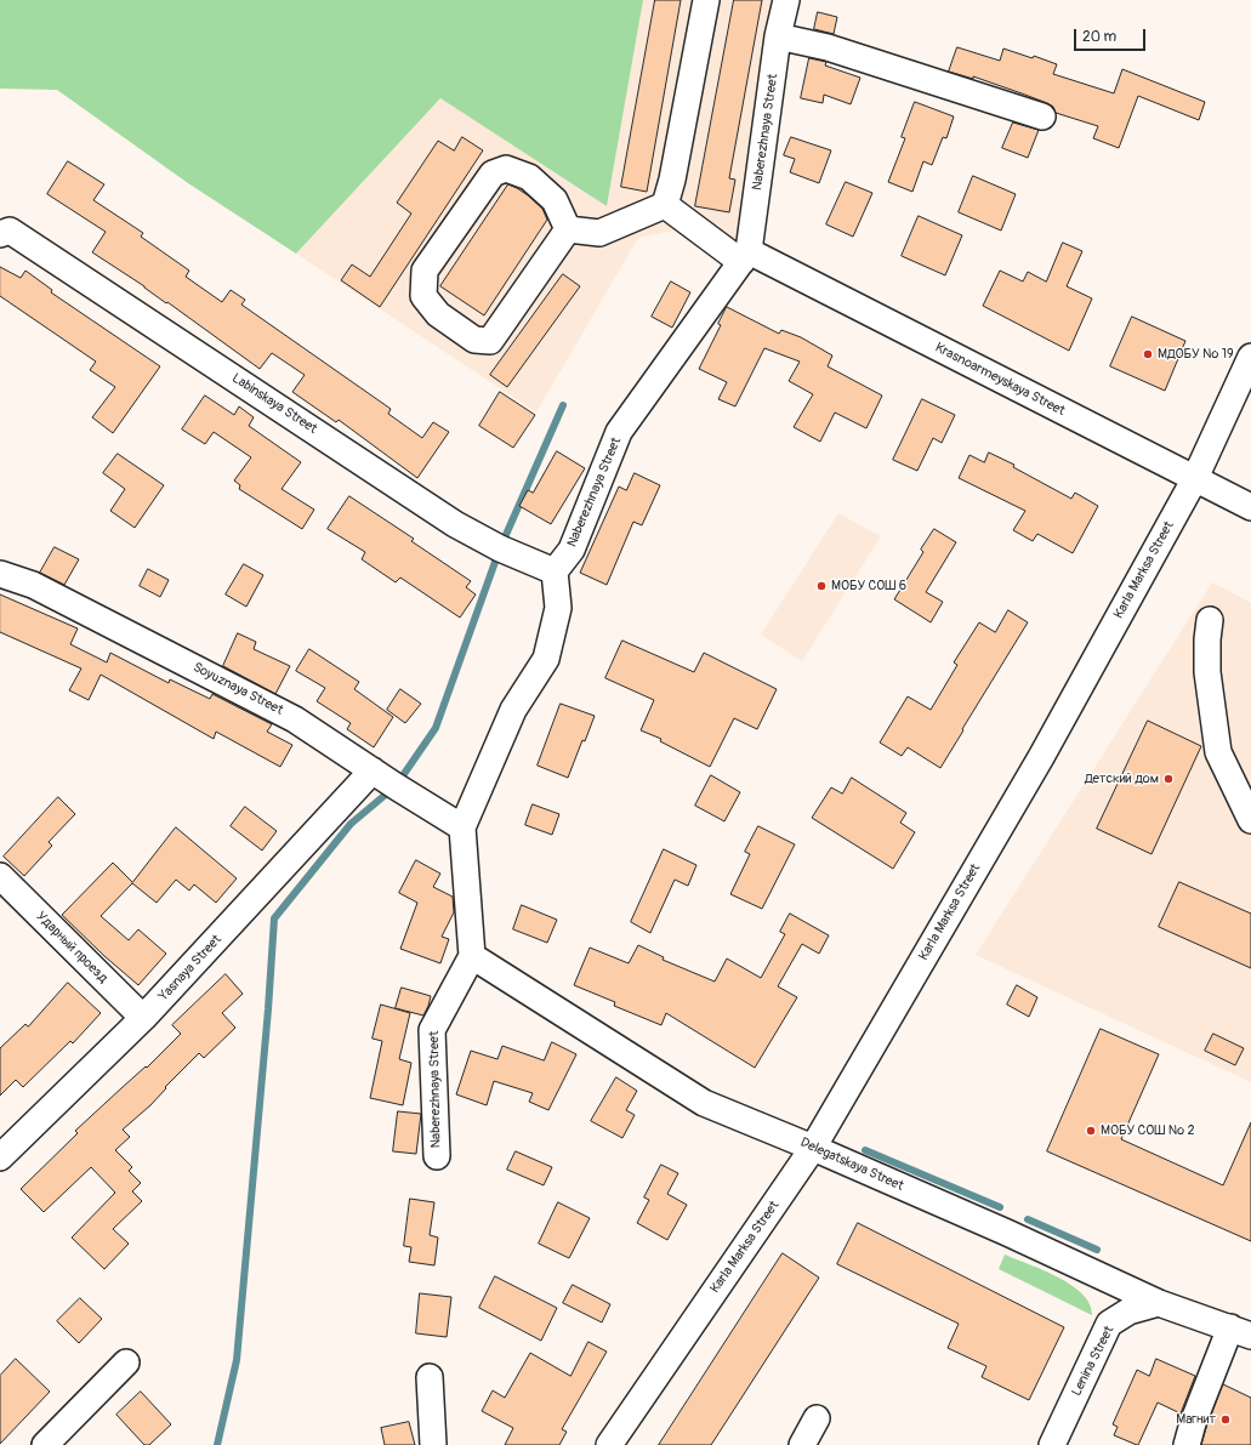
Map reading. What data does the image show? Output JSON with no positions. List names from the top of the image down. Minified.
{"streets":{"street":["Naberezhnaya Street","Krasnoarmeyskaya Street","Labinskaya Street","Karla Marksa Street","Soyuznaya Street","Ударный проезд","Yasnaya Street","Delegatskaya Street","Lenina Street"]},"crossings":[["Naberezhnaya Street","Krasnoarmeyskaya Street"],["Naberezhnaya Street","Labinskaya Street"],["Naberezhnaya Street","Delegatskaya Street"],["Krasnoarmeyskaya Street","Karla Marksa Street"],["Karla Marksa Street","Delegatskaya Street"],["Soyuznaya Street","Yasnaya Street"],["Ударный проезд","Yasnaya Street"],["Delegatskaya Street","Lenina Street"]],"places":["МДОБУ № 19","МОБУ СОШ 6","Детский дом","МОБУ СОШ № 2","Магнит"],"scale_bar":"20 m"}
